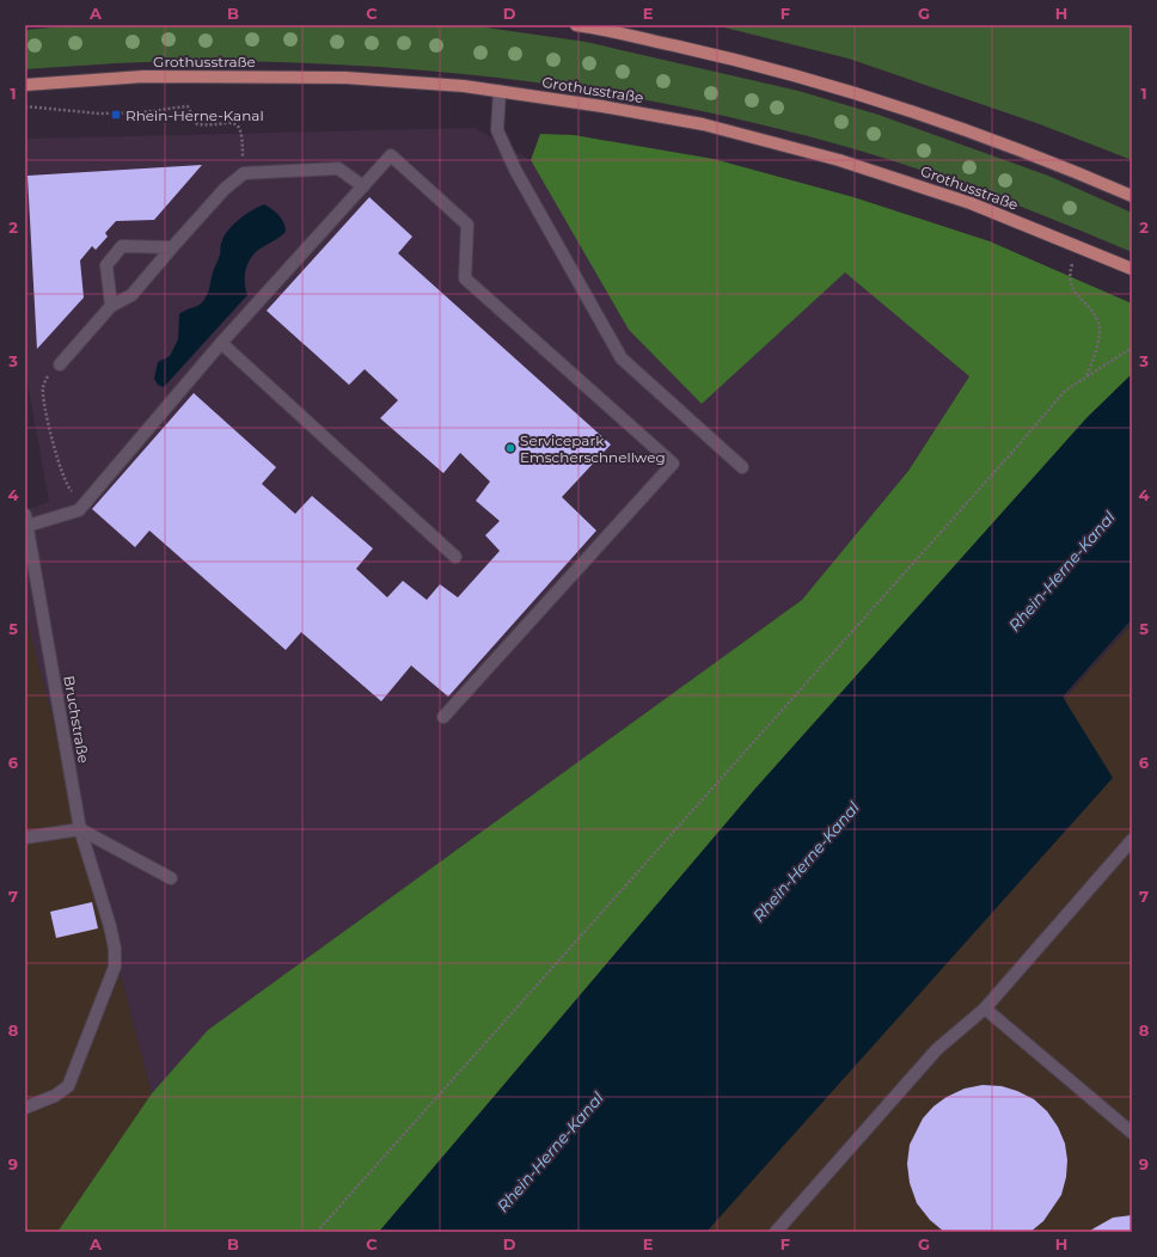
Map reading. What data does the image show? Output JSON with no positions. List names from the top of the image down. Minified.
{"streets":{"main road":["Grothusstraße"],"street":["Bruchstraße"]},"water":["Rhein-Herne-Kanal"],"places":{"transit":["Rhein-Herne-Kanal"],"other":["Servicepark Emscherschnellweg"]},"grid":{"columns":["A","B","C","D","E","F","G","H"],"rows":["1","2","3","4","5","6","7","8","9"]}}
